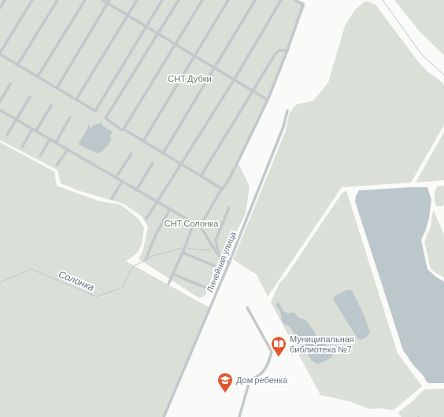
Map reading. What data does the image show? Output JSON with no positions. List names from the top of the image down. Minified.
{"streets":{"street":["Линейная улица"]},"water":["Солонка"],"parks":["СНТ Дубки","СНТ Солонка"],"places":{"library":["Муниципальная библиотека №7"],"school or university":["Дом ребенка"]}}
